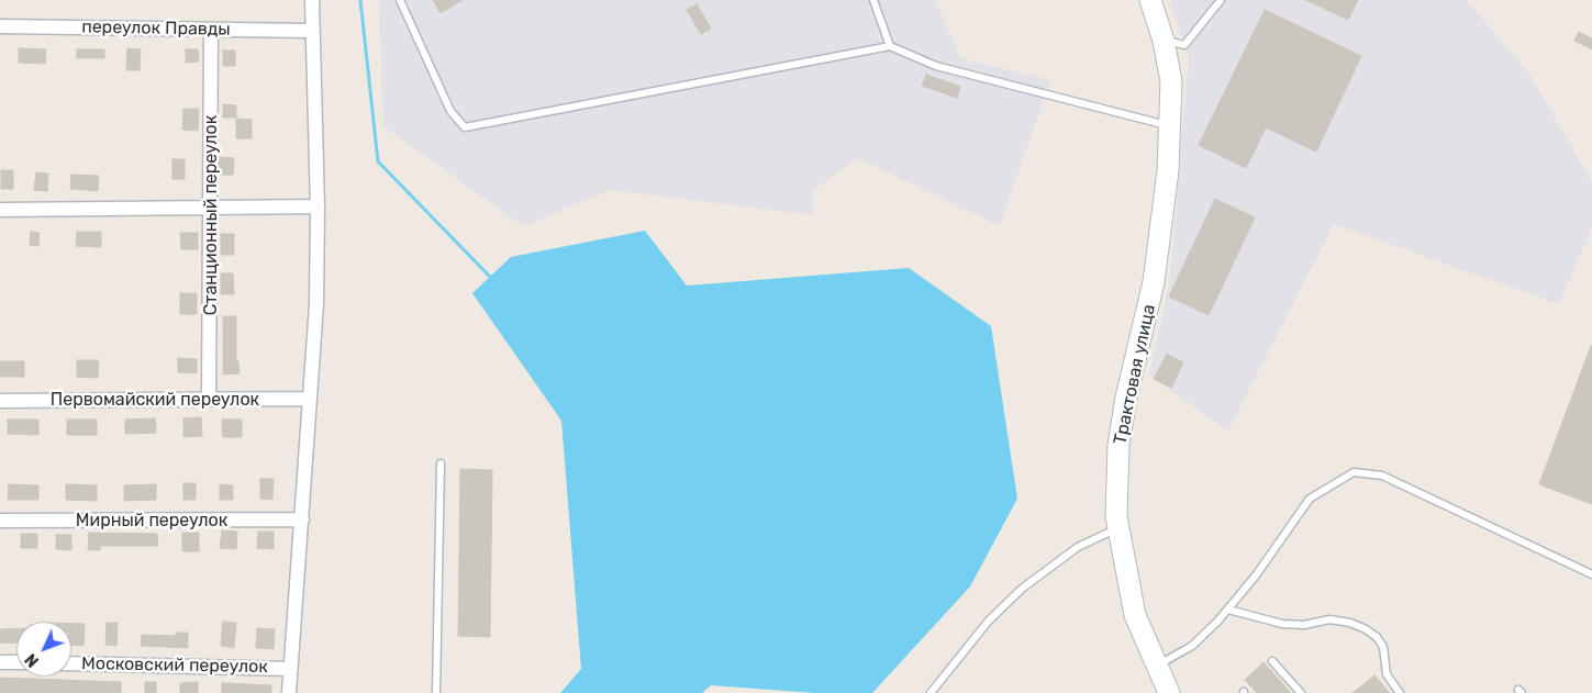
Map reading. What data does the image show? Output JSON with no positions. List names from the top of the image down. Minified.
{"streets":{"street":["переулок Правды","Станционный переулок","Трактовая улица","Первомайский переулок","Мирный переулок","Московский переулок"]},"crossings":[["переулок Правды","Станционный переулок"],["Станционный переулок","Первомайский переулок"]],"north":"bottom left"}
